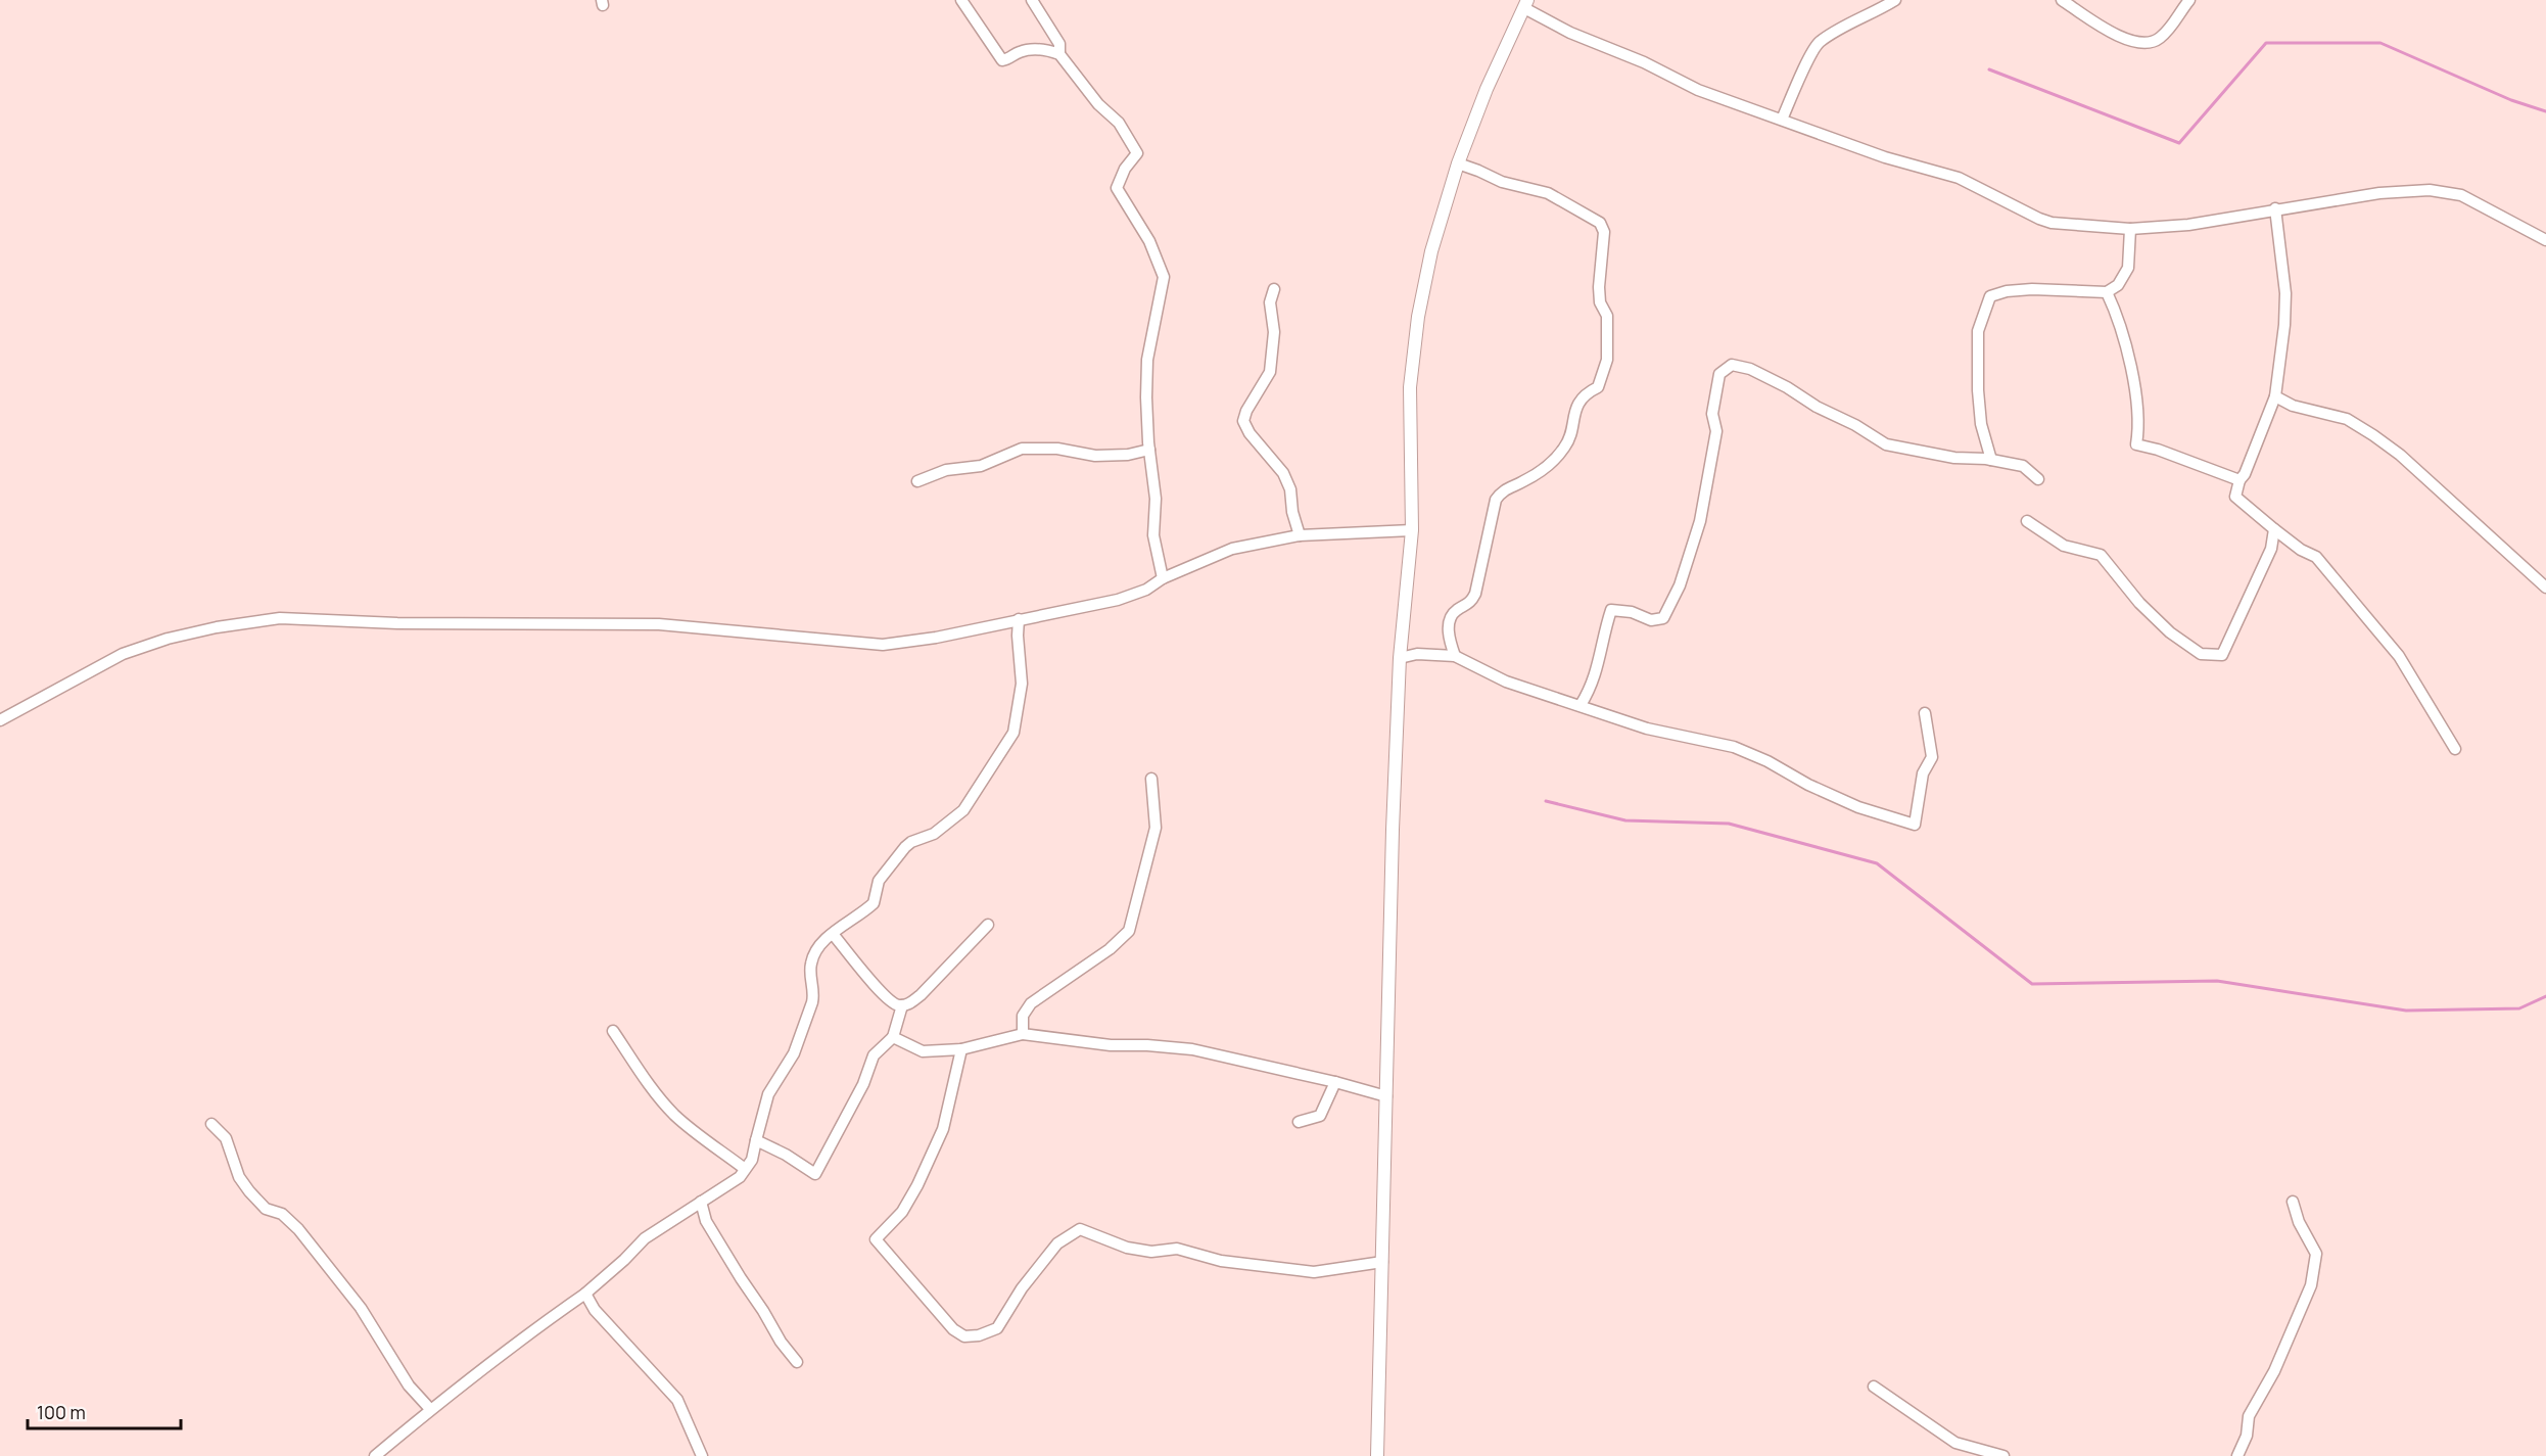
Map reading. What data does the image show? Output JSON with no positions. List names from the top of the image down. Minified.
{"scale_bar":"100 m"}
